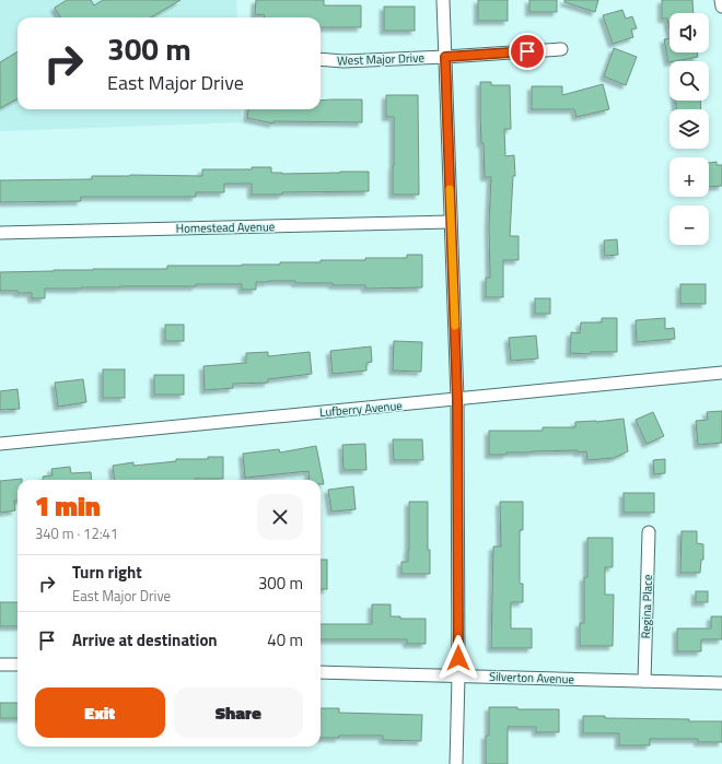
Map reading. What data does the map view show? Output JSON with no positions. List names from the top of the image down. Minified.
{"streets":{"street":["West Major Drive","Homestead Avenue","Lufberry Avenue","Regina Place","Silverton Avenue"]},"crossings":[["Regina Place","Silverton Avenue"]],"page":{"map_buttons":["+","−"],"turn":["300 m","East Major Drive"],"heading":["1 min","340 m · 12:41"],"list":[{"name":"Turn right","note":"East Major Drive","value":"300 m"},{"name":"Arrive at destination","value":"40 m"}],"buttons":["Exit","Share"]}}
